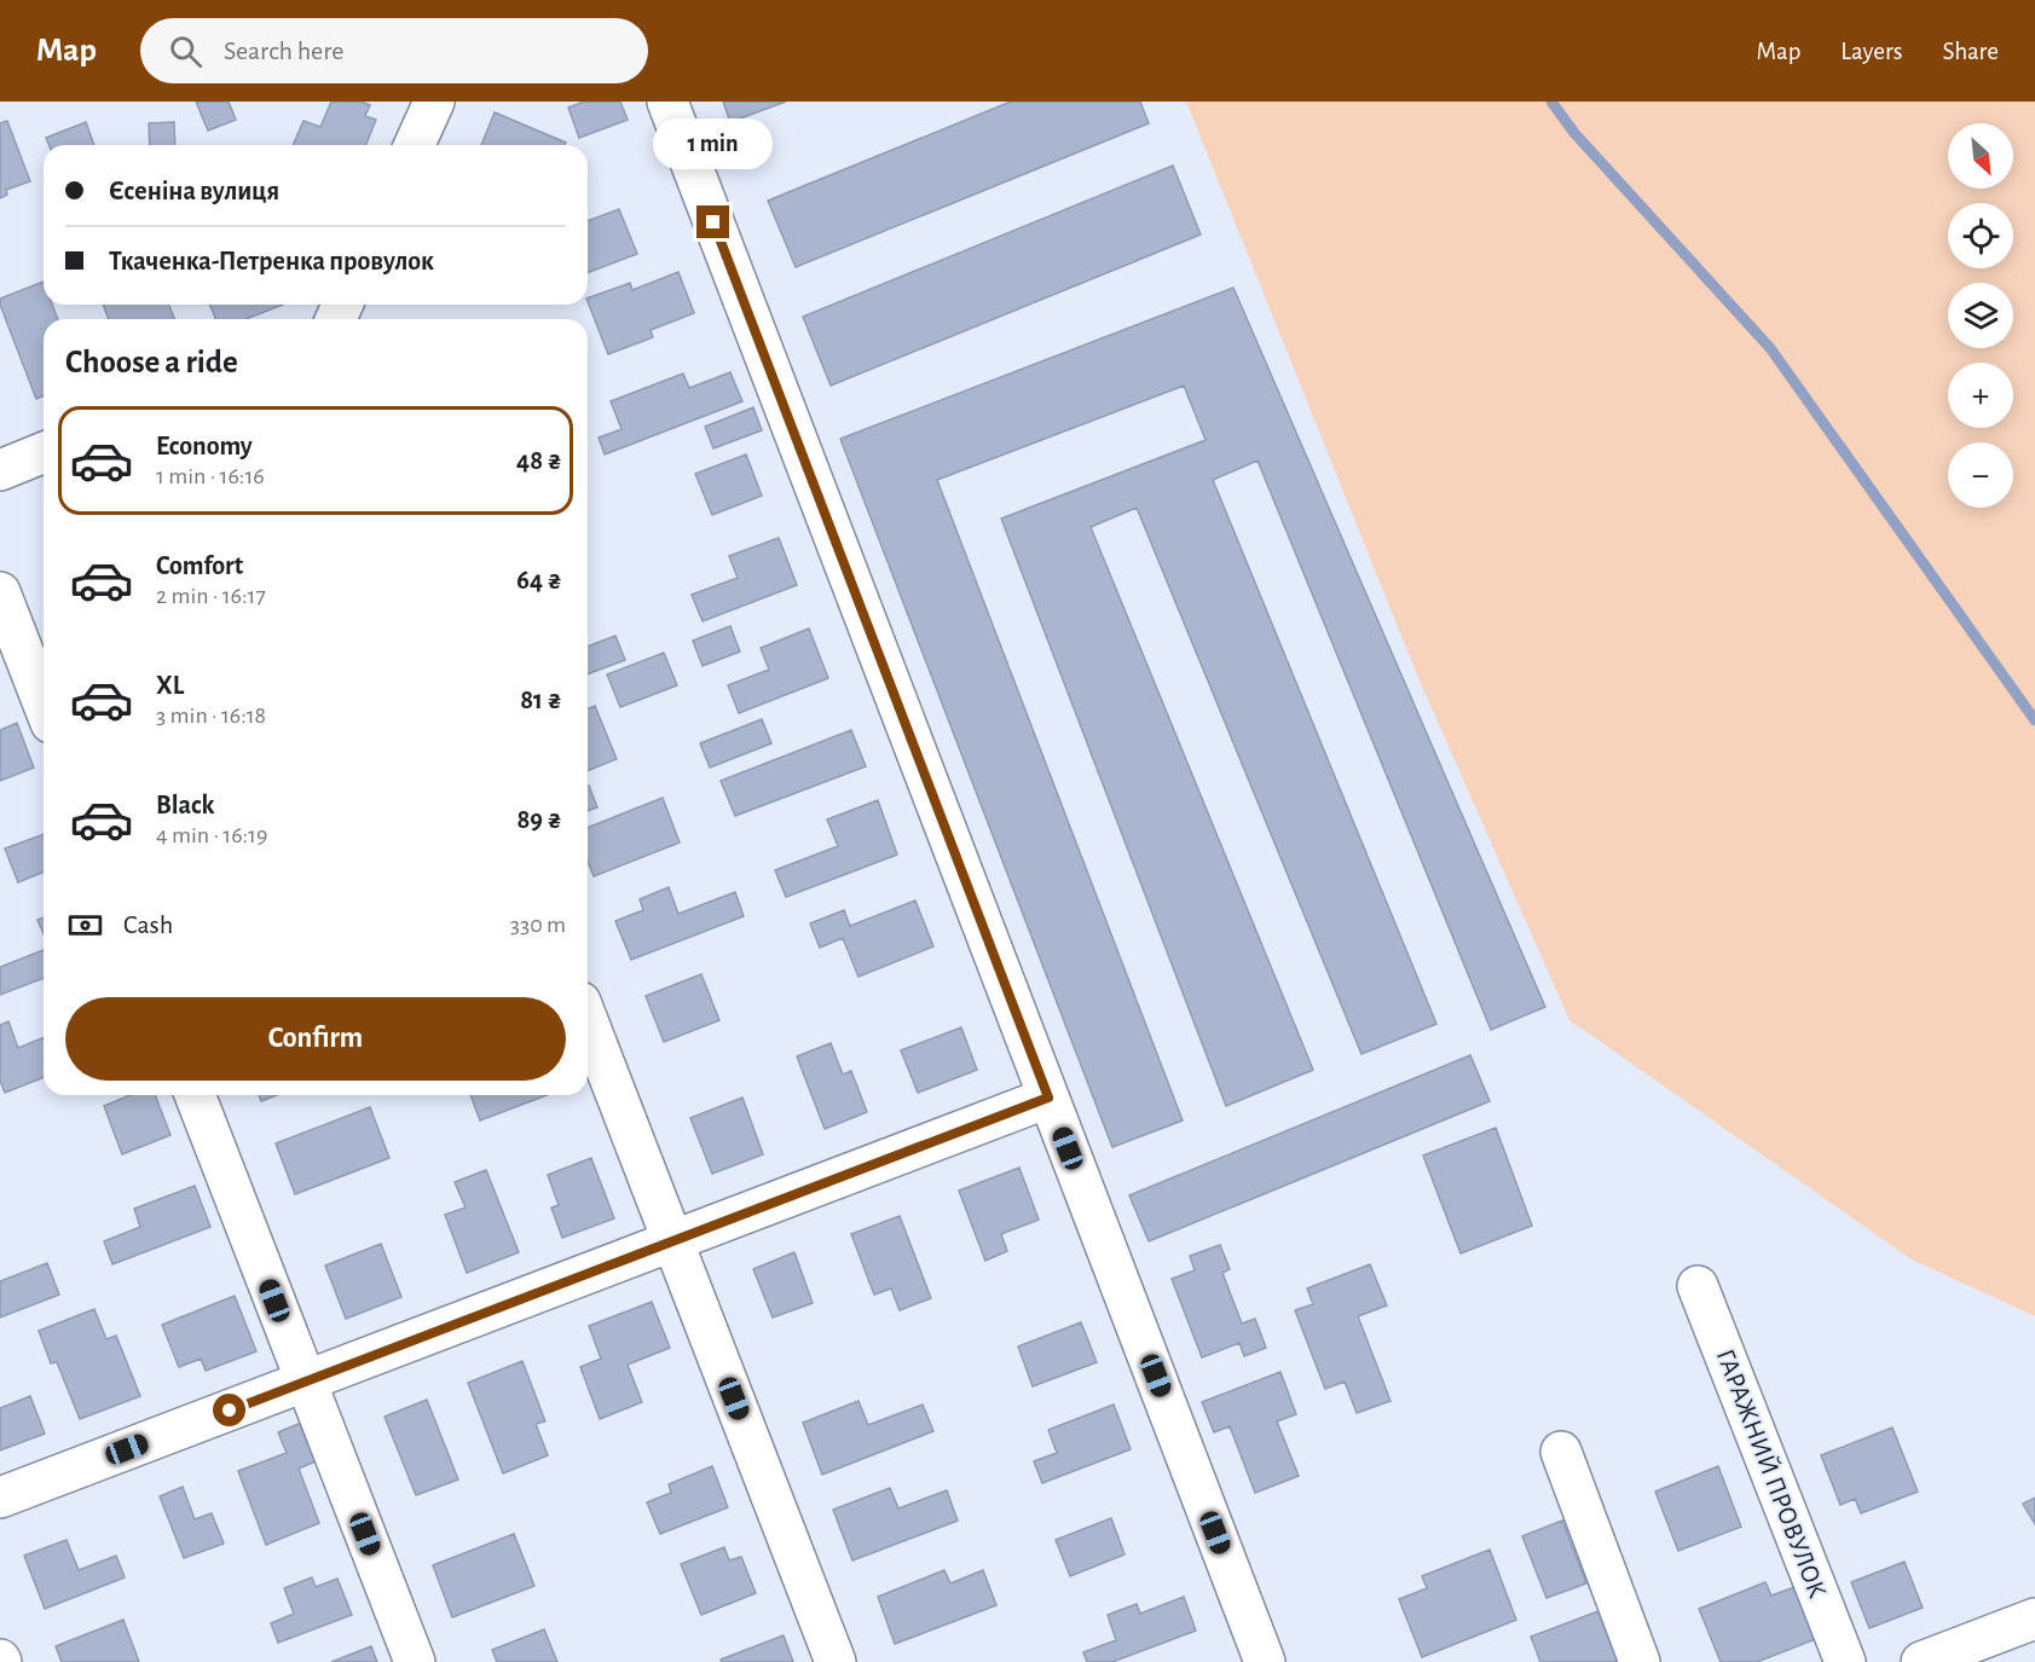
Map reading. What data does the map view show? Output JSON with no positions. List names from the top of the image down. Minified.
{"streets":{"street":["ГАРАЖНИЙ ПРОВУЛОК"]},"north":"bottom right","page":{"header":"Map","search":"Search here","nav":["Map","Layers","Share"],"bubble":"1 min","map_buttons":["+","−"],"banner":["Єсеніна вулиця","Ткаченка-Петренка провулок"],"heading":"Choose a ride","list":[{"name":"Economy","note":"1 min · 16:16","value":"48 ₴"},{"name":"Comfort","note":"2 min · 16:17","value":"64 ₴"},{"name":"XL","note":"3 min · 16:18","value":"81 ₴"},{"name":"Black","note":"4 min · 16:19","value":"89 ₴"}],"pay":["Cash","330 m"],"buttons":"Confirm"}}
